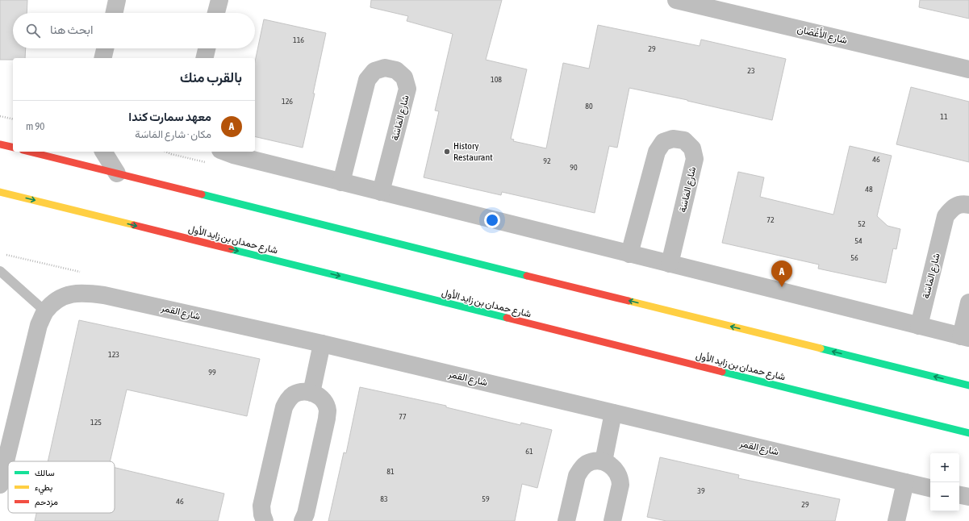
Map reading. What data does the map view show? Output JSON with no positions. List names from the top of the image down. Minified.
{"streets":{"main road":["شارع حمدان بن زايد الأول"],"street":["شارع الأَغْصَان","شارع المَاسَة","شارع القمر"]},"places":["History Restaurant"],"house_numbers":["116","29","23","108","126","80","11","46","92","90","48","72","52","54","56","123","99","77","125","61","81","39","83","59","46","29"],"legend":["سالك","بطيء","مزدحم"],"page":{"search":"ابحث هنا","heading":"بالقرب منك","list":[{"mark":"A","name":"معهد سمارت كندا","note":"مكان · شارع المَاسَة","value":"90 m"}],"pins":"A","map_buttons":["+","−"]}}
